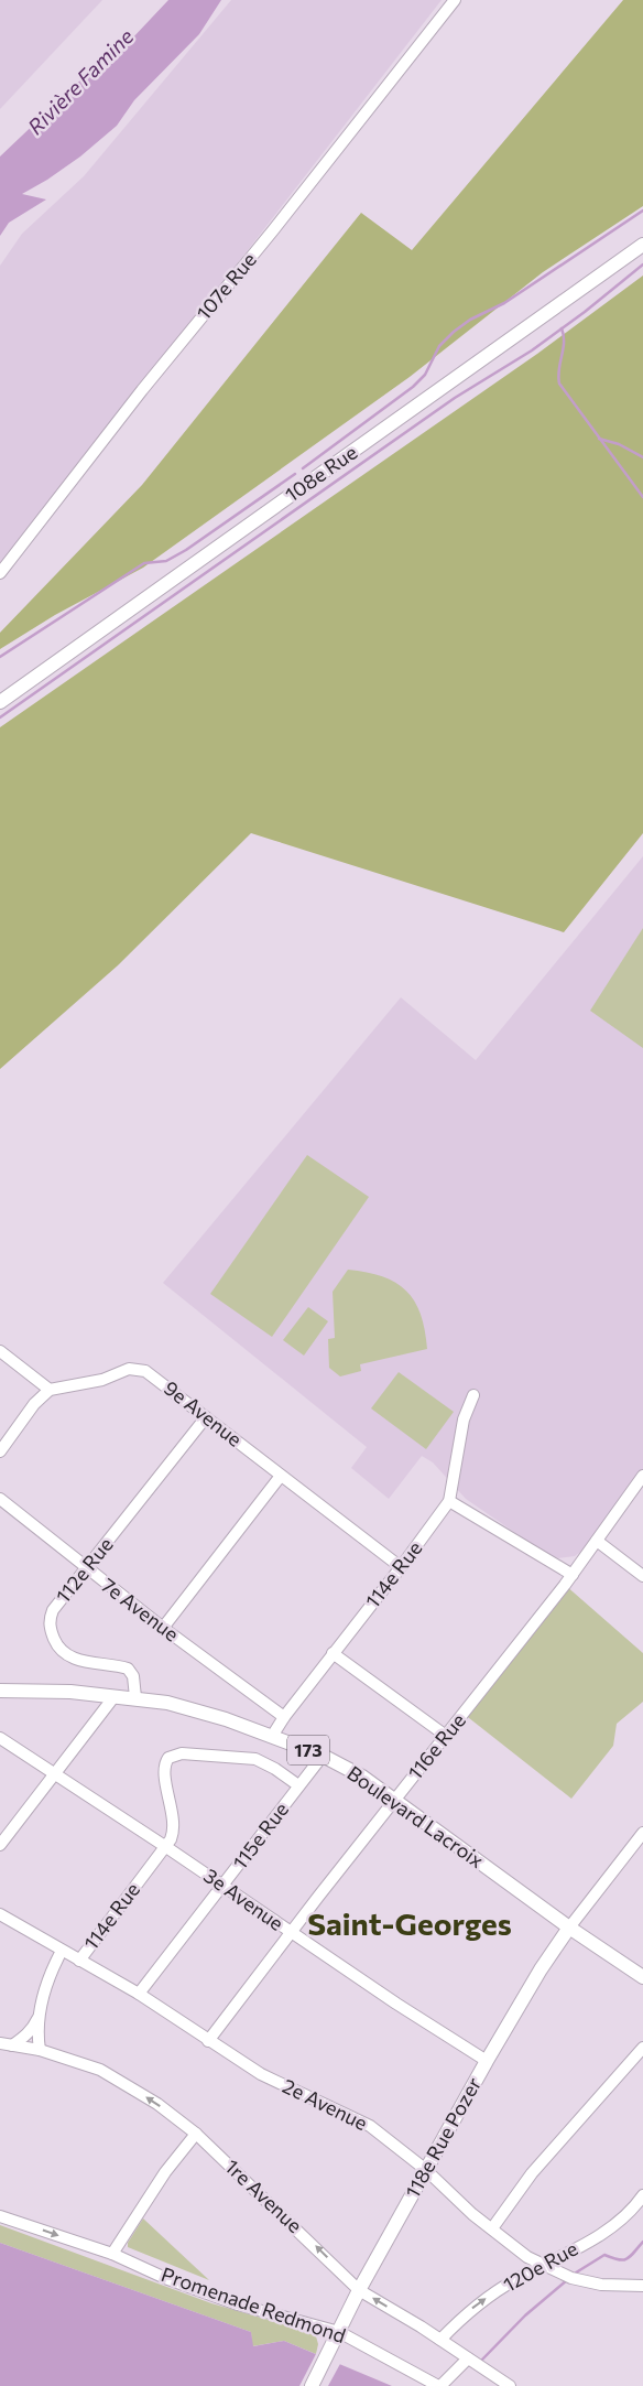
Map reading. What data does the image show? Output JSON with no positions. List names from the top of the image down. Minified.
{"streets":{"main road":["108e Rue","173","Boulevard Lacroix","118e Rue Pozer"],"street":["107e Rue","9e Avenue","112e Rue","114e Rue","7e Avenue","116e Rue","115e Rue","3e Avenue","2e Avenue","1re Avenue","120e Rue","Promenade Redmond"]},"crossings":[["9e Avenue","112e Rue"],["9e Avenue","114e Rue"],["112e Rue","7e Avenue"],["112e Rue","Boulevard Lacroix"],["114e Rue","7e Avenue"],["114e Rue","Boulevard Lacroix"],["114e Rue","115e Rue"],["114e Rue","3e Avenue"],["114e Rue","2e Avenue"],["114e Rue","1re Avenue"],["116e Rue","Boulevard Lacroix"],["116e Rue","3e Avenue"],["116e Rue","2e Avenue"],["Boulevard Lacroix","115e Rue"],["Boulevard Lacroix","118e Rue Pozer"],["115e Rue","3e Avenue"],["115e Rue","2e Avenue"],["3e Avenue","118e Rue Pozer"],["2e Avenue","118e Rue Pozer"],["2e Avenue","120e Rue"],["118e Rue Pozer","1re Avenue"],["118e Rue Pozer","Promenade Redmond"],["1re Avenue","120e Rue"]],"one_way":["1re Avenue"],"districts":["Saint-Georges"],"water":["Rivière Famine"]}
